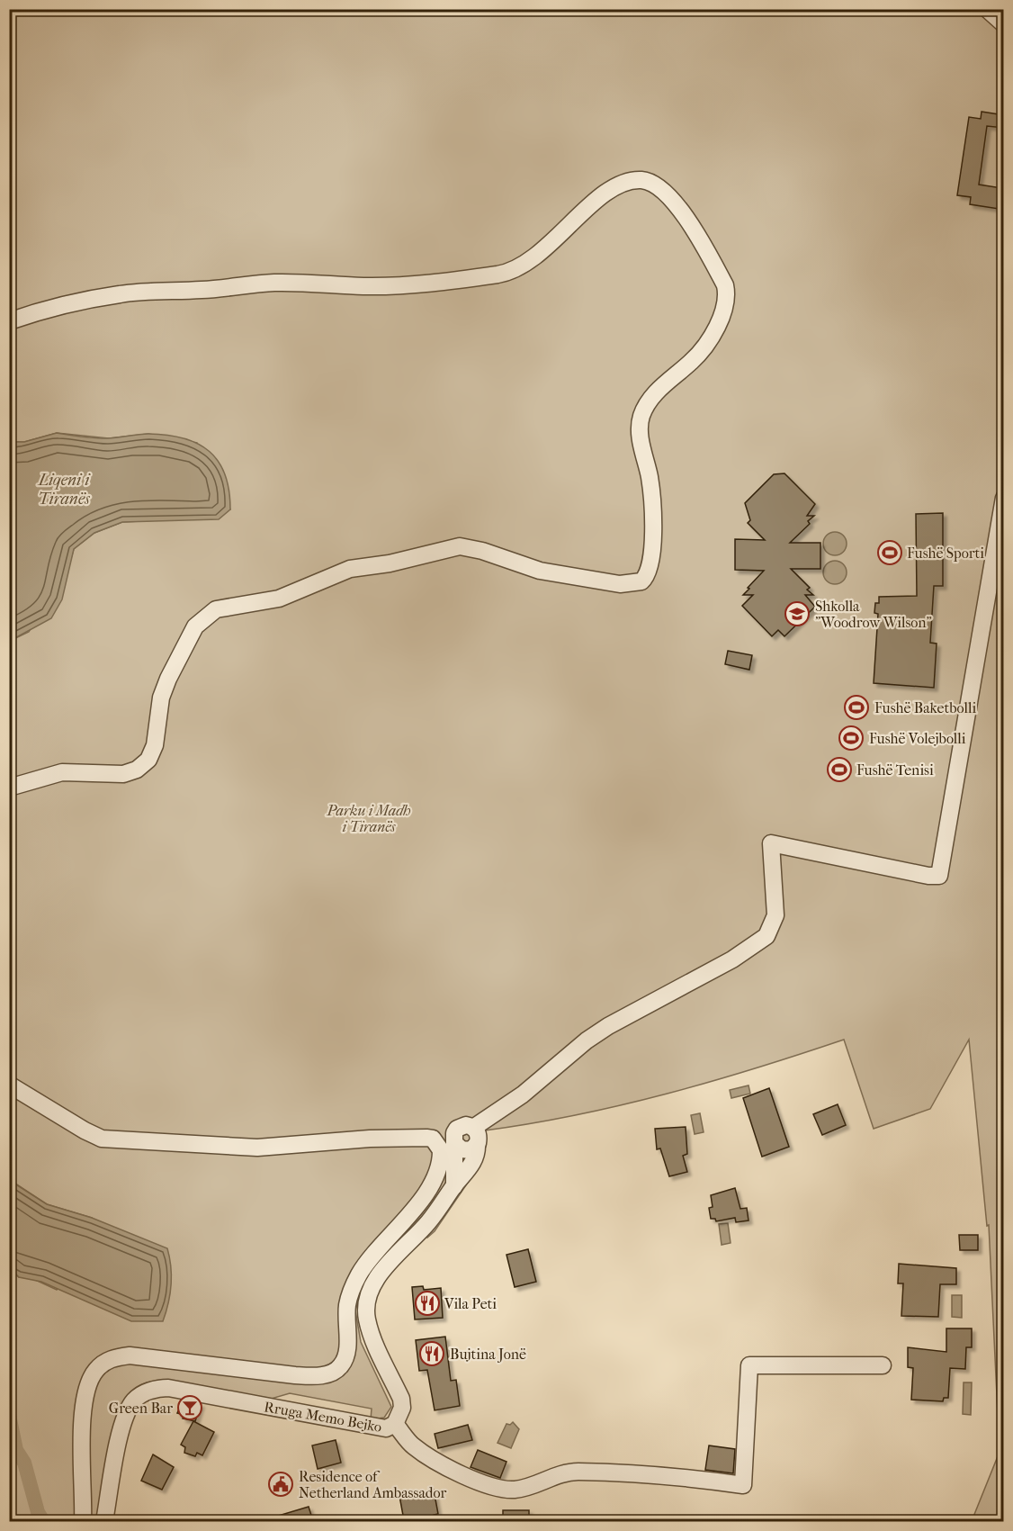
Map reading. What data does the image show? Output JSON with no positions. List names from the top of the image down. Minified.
{"streets":{"street":["Rruga Memo Bejko"]},"water":["Liqeni i Tiranës"],"parks":["Parku i Madh i Tiranës"],"places":{"sports":["Fushë Sporti","Fushë Baketbolli","Fushë Volejbolli","Fushë Tenisi"],"school or university":["Shkolla \"Woodrow Wilson\""],"restaurant":["Vila Peti","Bujtina Jonë"],"bar":["Green Bar"],"public building":["Residence of Netherland Ambassador"]}}
